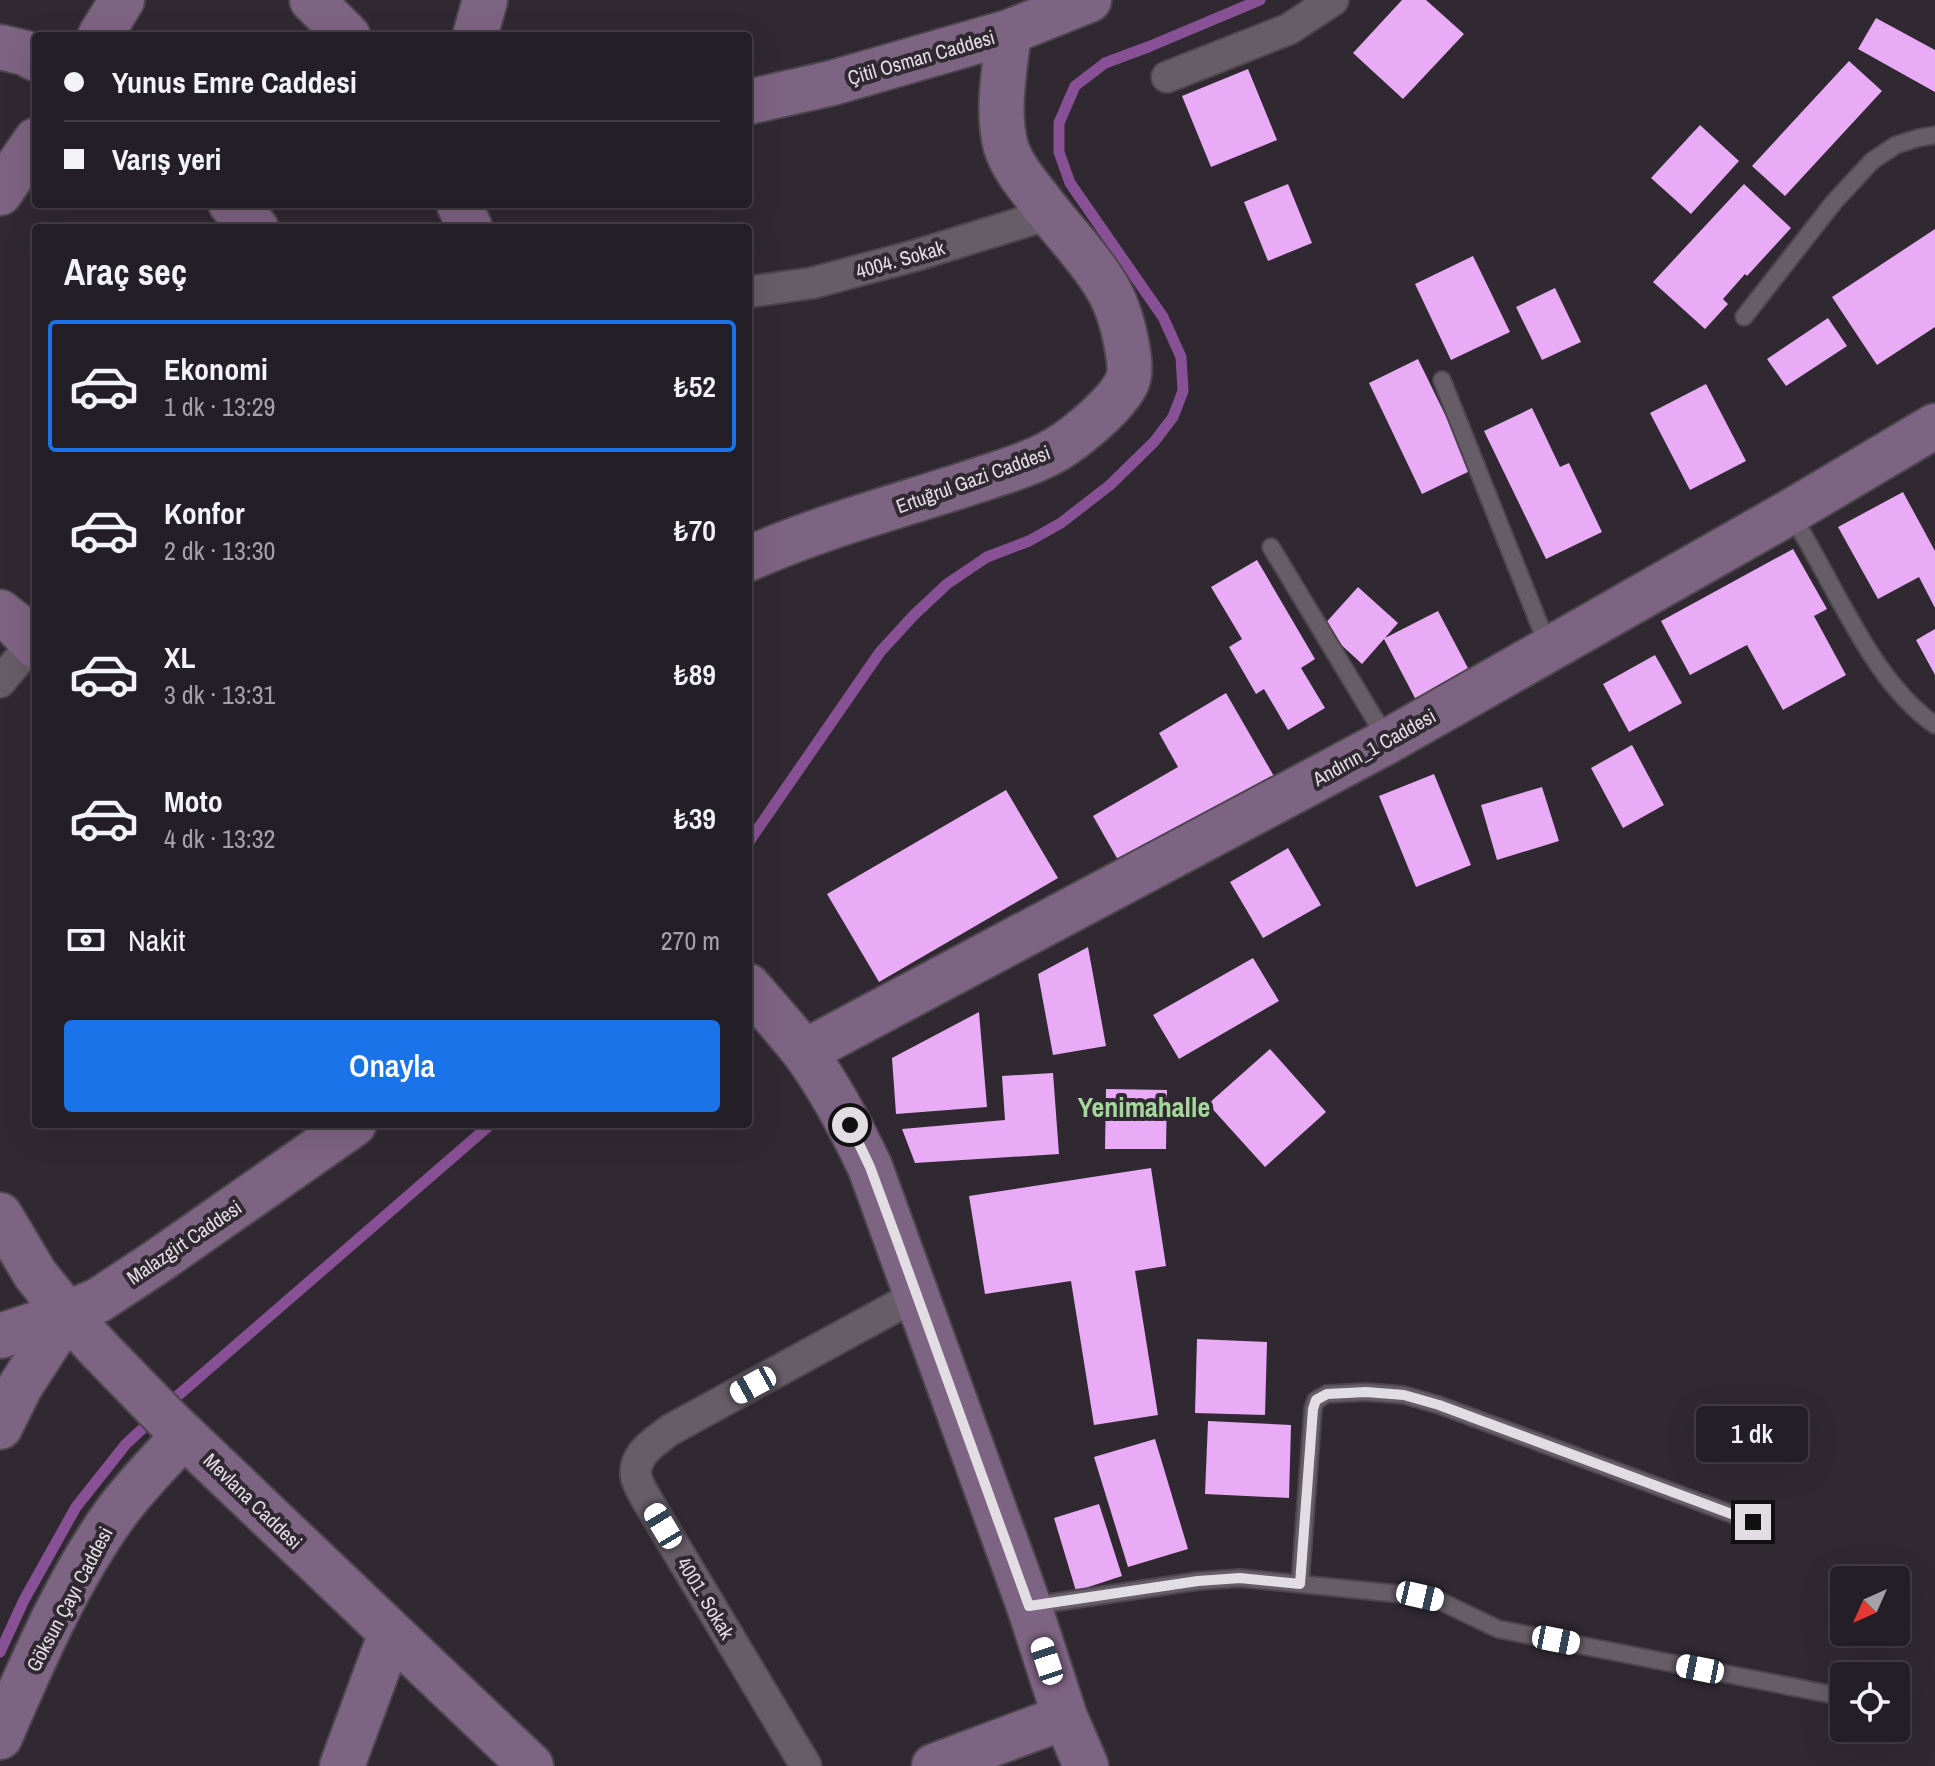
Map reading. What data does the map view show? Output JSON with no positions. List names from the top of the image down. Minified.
{"streets":{"street":["Çitil Osman Caddesi","4004. Sokak","Ertuğrul Gazi Caddesi","Andırın_1 Caddesi","Malazgirt Caddesi","Mevlana Caddesi","4001. Sokak","Göksun Çayı Caddesi"]},"crossings":[["Çitil Osman Caddesi","Ertuğrul Gazi Caddesi"],["4004. Sokak","Ertuğrul Gazi Caddesi"],["Malazgirt Caddesi","Mevlana Caddesi"],["Mevlana Caddesi","Göksun Çayı Caddesi"]],"districts":["Yenimahalle"],"north":"bottom left","page":{"banner":["Yunus Emre Caddesi","Varış yeri"],"heading":"Araç seç","list":[{"name":"Ekonomi","note":"1 dk · 13:29","value":"₺52"},{"name":"Konfor","note":"2 dk · 13:30","value":"₺70"},{"name":"XL","note":"3 dk · 13:31","value":"₺89"},{"name":"Moto","note":"4 dk · 13:32","value":"₺39"}],"pay":["Nakit","270 m"],"buttons":"Onayla","bubble":"1 dk"}}
